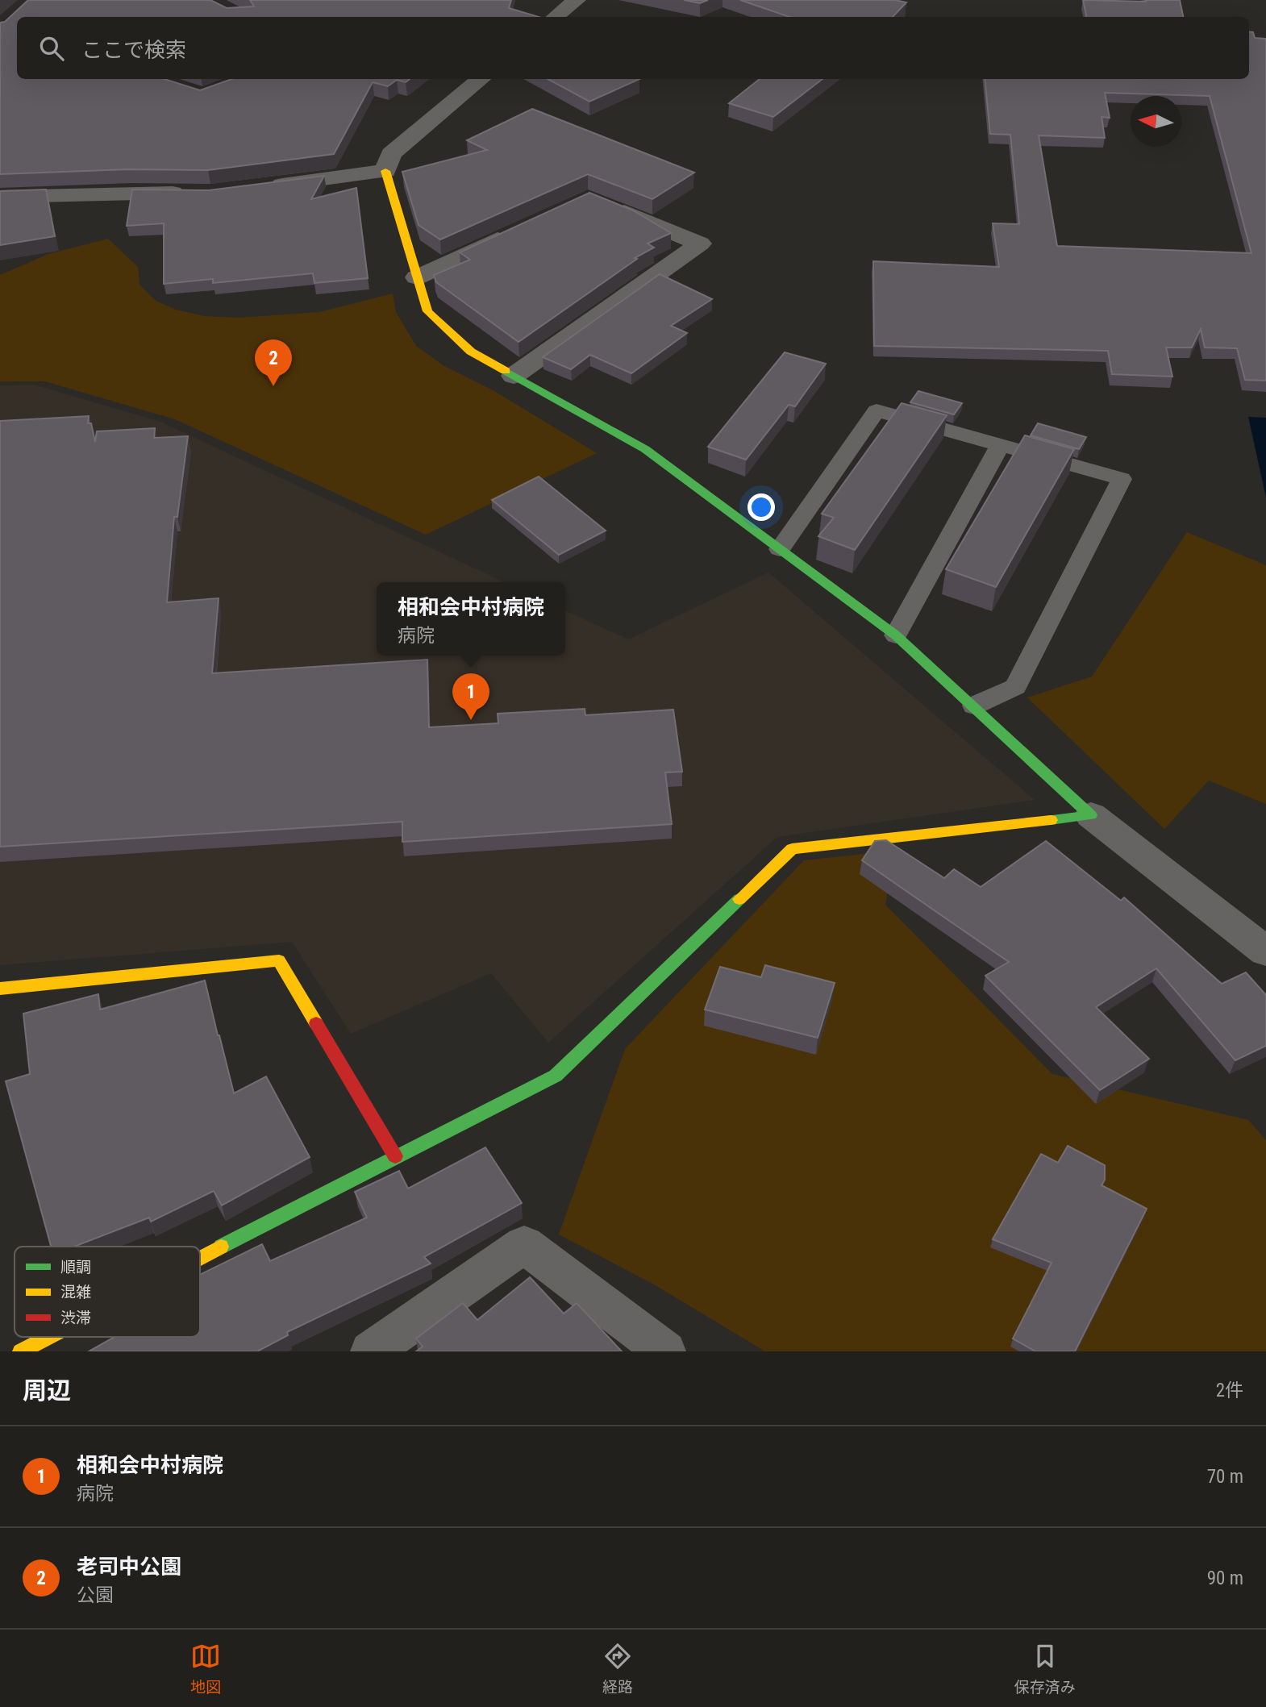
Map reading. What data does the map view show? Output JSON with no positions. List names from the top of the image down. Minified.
{"legend":["順調","混雑","渋滞"],"north":"left","page":{"search":"ここで検索","pins":["2","1"],"popup":["相和会中村病院","病院"],"heading":["周辺","2件"],"list":[{"mark":"1","name":"相和会中村病院","note":"病院","value":"70 m"},{"mark":"2","name":"老司中公園","note":"公園","value":"90 m"}],"nav":["地図","経路","保存済み"]}}
